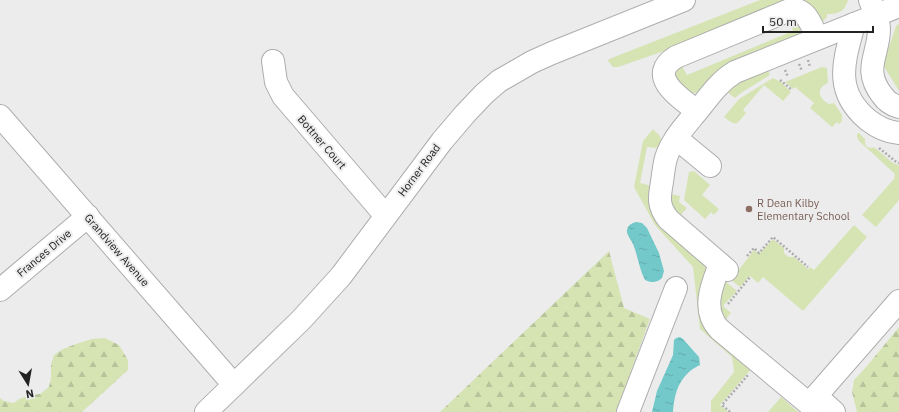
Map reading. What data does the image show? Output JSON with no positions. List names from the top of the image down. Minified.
{"streets":{"street":["Bottner Court","Horner Road","Grandview Avenue","Frances Drive"]},"crossings":[["Bottner Court","Horner Road"],["Horner Road","Grandview Avenue"],["Grandview Avenue","Frances Drive"]],"places":["R Dean Kilby Elementary School"],"scale_bar":"50 m","north":"bottom"}
